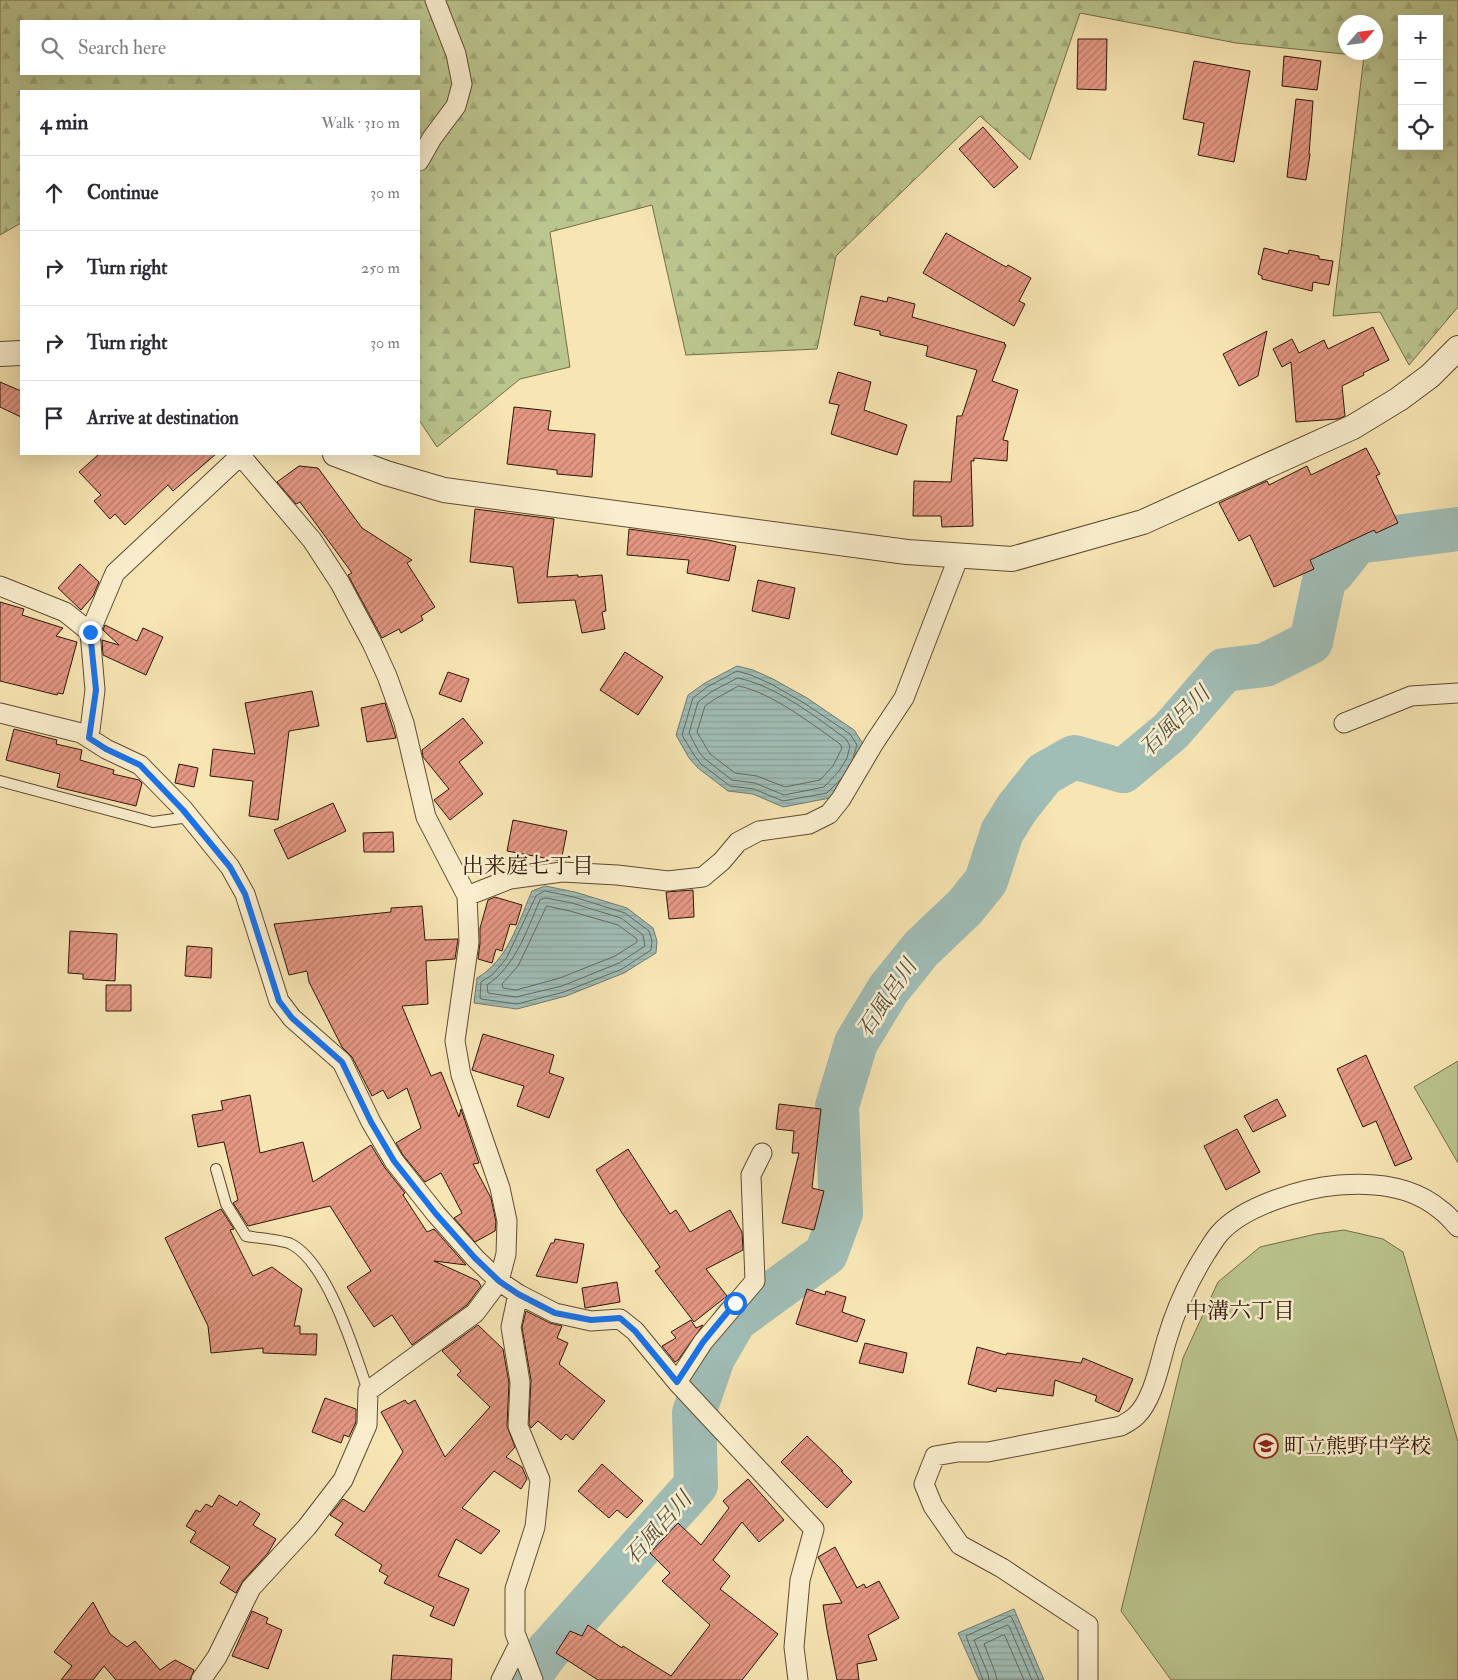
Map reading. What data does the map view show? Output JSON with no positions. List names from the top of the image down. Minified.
{"districts":["出来庭七丁目","中溝六丁目"],"water":["石風呂川"],"places":{"school or university":["町立熊野中学校"]},"north":"top right","page":{"map_buttons":["+","−"],"search":"Search here","heading":["4 min","Walk · 310 m"],"list":[["Continue","30 m"],["Turn right","250 m"],["Turn right","30 m"],"Arrive at destination"]}}
